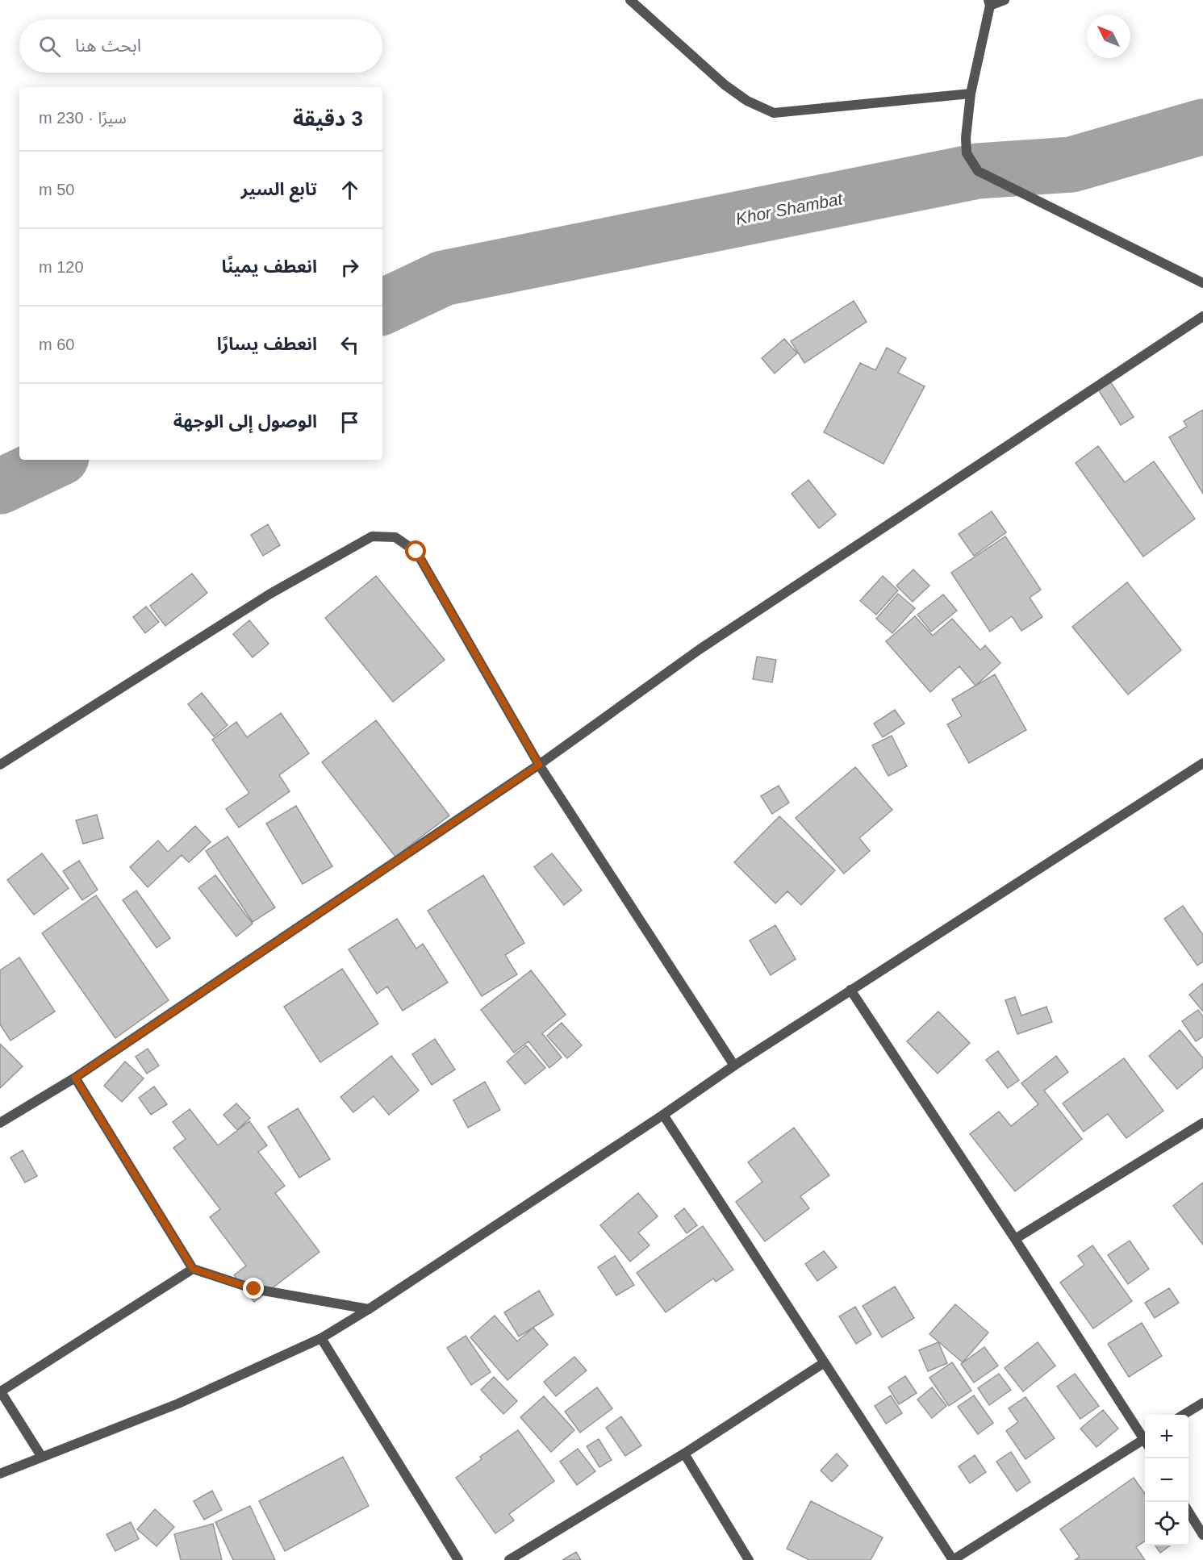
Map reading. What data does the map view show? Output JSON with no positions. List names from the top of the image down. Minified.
{"water":["Khor Shambat"],"north":"top left","page":{"search":"ابحث هنا","heading":["3 دقيقة","سيرًا · 230 m"],"list":[["تابع السير","50 m"],["انعطف يمينًا","120 m"],["انعطف يسارًا","60 m"],"الوصول إلى الوجهة"],"map_buttons":["+","−"]}}
